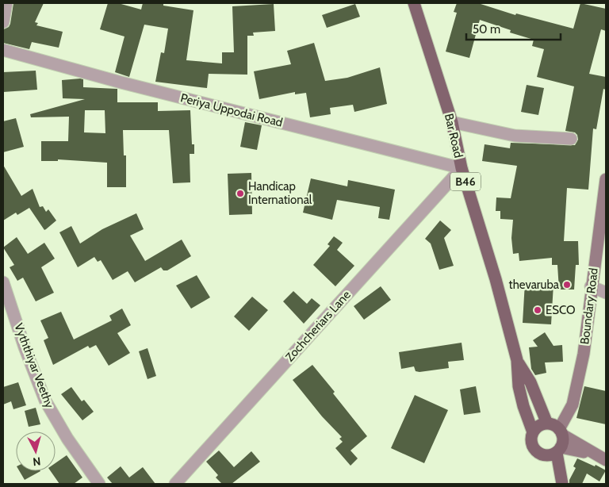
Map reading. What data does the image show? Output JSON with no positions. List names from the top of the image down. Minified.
{"streets":{"main road":["Bar Road","B46","Boundary Road"],"street":["Periya Uppodai Road","Zochcheriars Lane","Vyththiyar Veethy"]},"crossings":[["Periya Uppodai Road","Bar Road"],["Periya Uppodai Road","Zochcheriars Lane"],["Bar Road","Boundary Road"],["Bar Road","Zochcheriars Lane"]],"places":["Handicap International","thevaruba","ESCO"],"scale_bar":"50 m","north":"bottom"}
